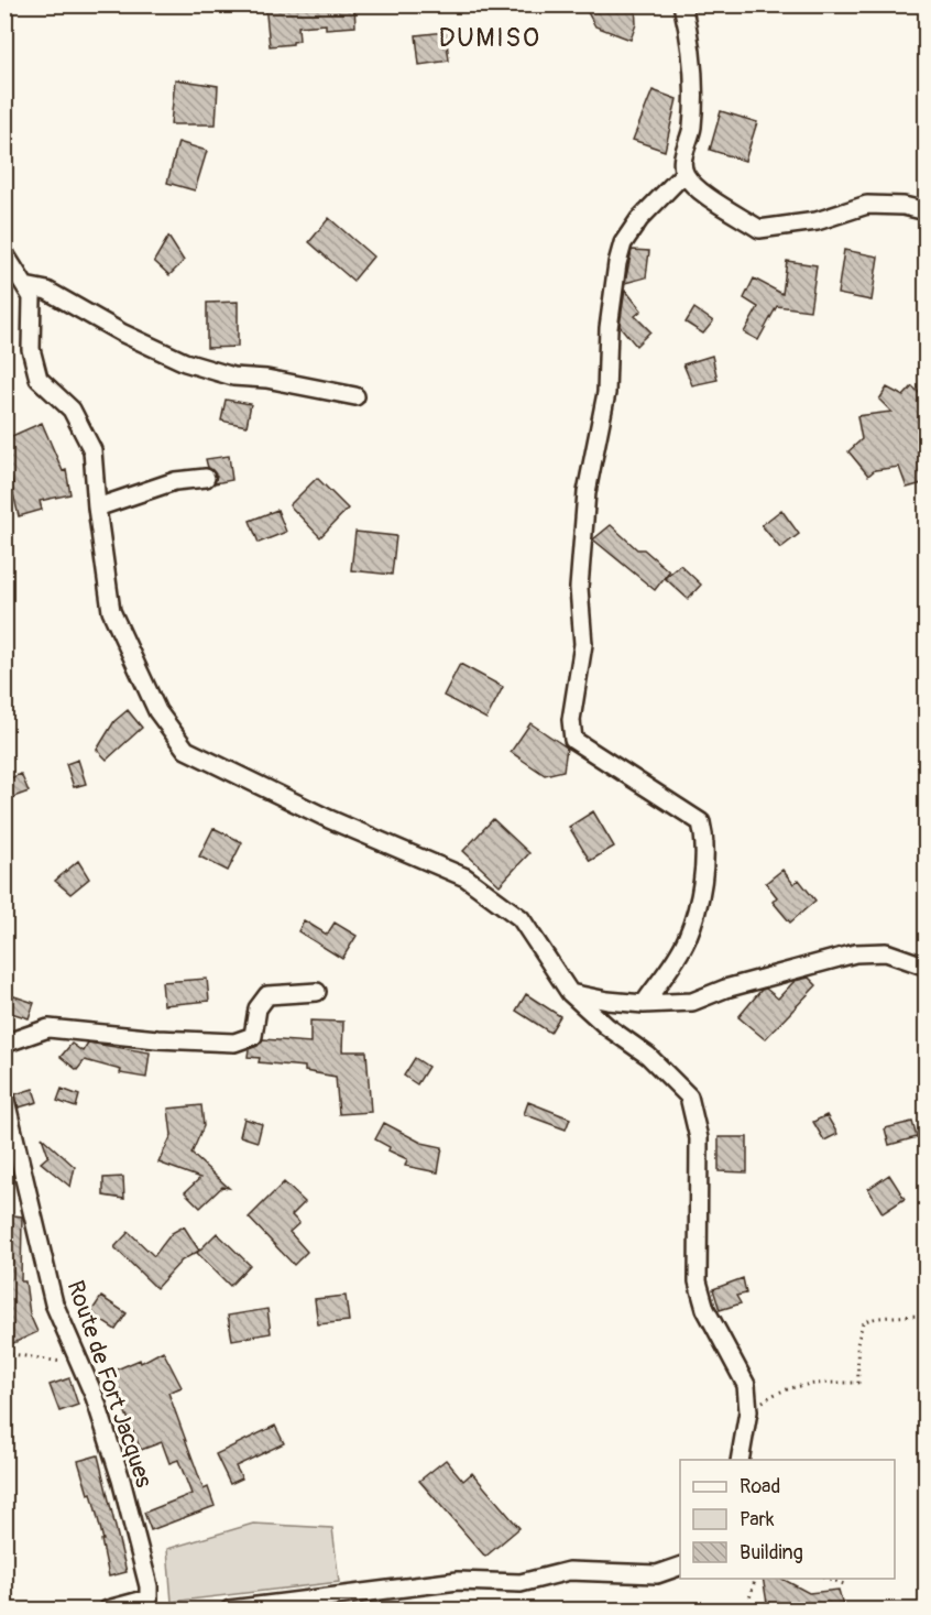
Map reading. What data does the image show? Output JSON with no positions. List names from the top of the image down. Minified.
{"streets":{"street":["Route de Fort Jacques"]},"districts":["DUMISO"],"legend":["Road","Park","Building"]}
